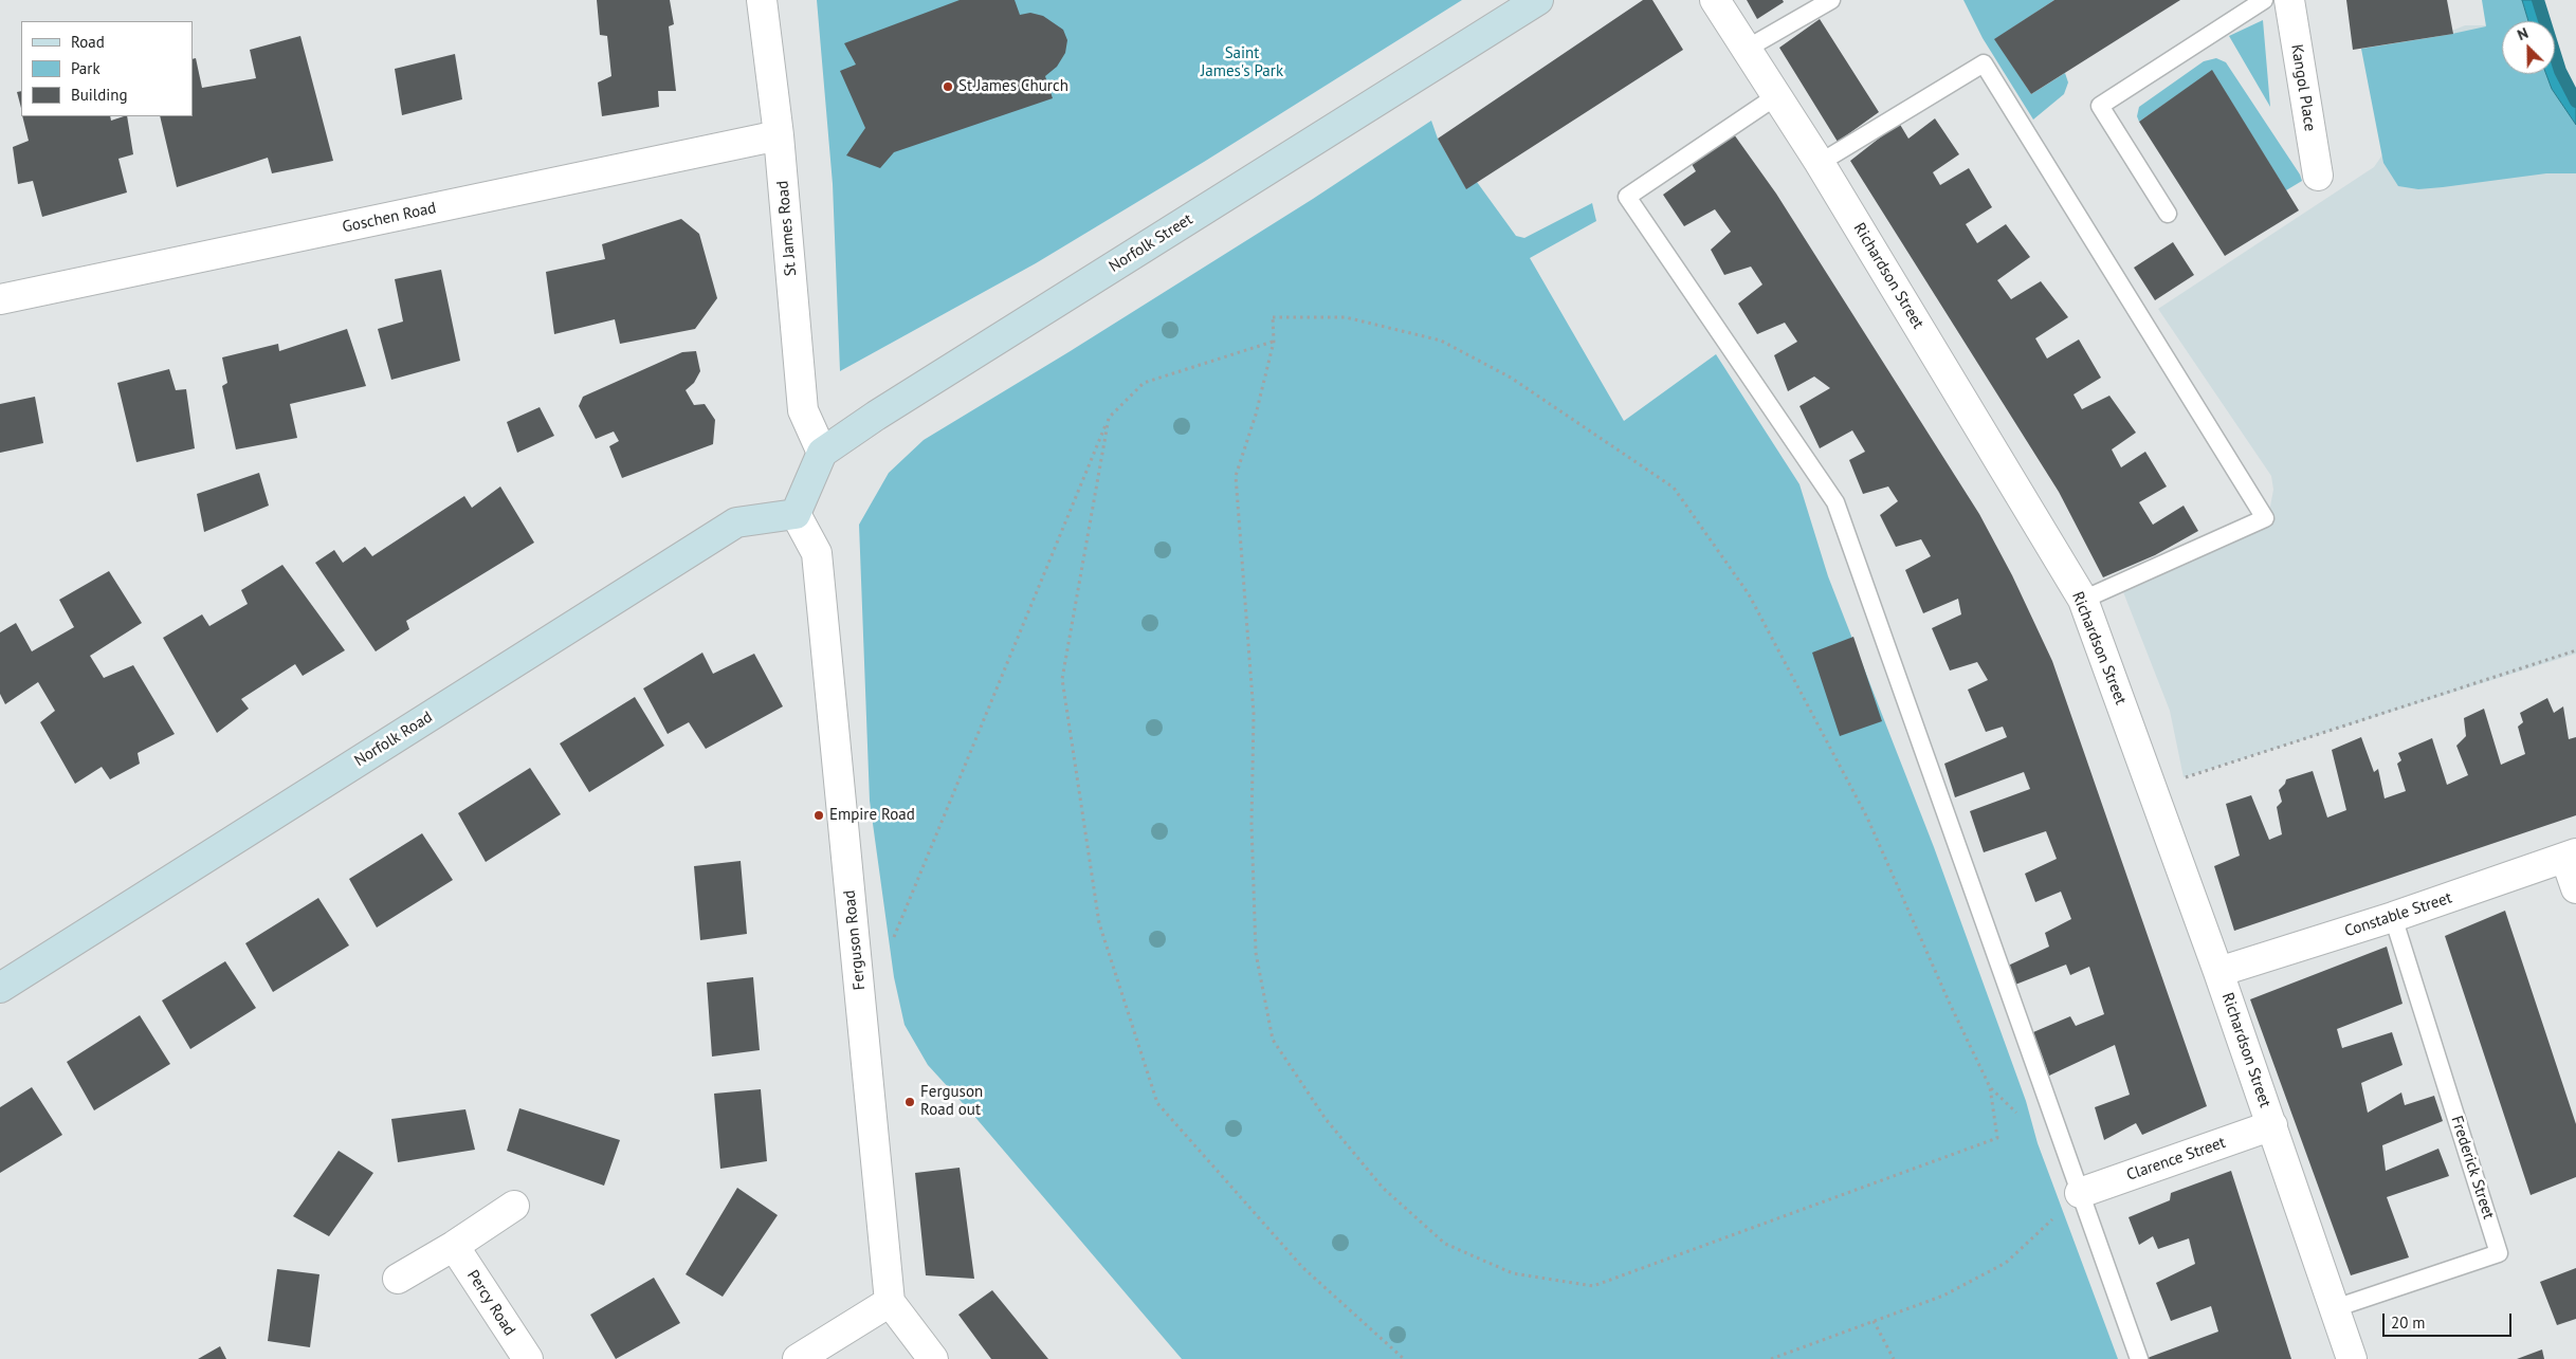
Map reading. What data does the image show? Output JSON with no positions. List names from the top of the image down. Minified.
{"streets":{"street":["Kangol Place","Goschen Road","St James Road","Norfolk Street","Richardson Street","Norfolk Road","Constable Street","Ferguson Road","Clarence Street","Percy Road"],"lane":["Frederick Street"]},"crossings":[["Goschen Road","St James Road"],["St James Road","Norfolk Street"],["Richardson Street","Constable Street"],["Richardson Street","Clarence Street"],["Richardson Street","Frederick Street"],["Norfolk Road","Ferguson Road"],["Constable Street","Frederick Street"]],"parks":["Saint James's Park"],"places":["St James Church","Empire Road","Ferguson Road out"],"legend":["Road","Park","Building"],"scale_bar":"20 m","north":"top left"}
